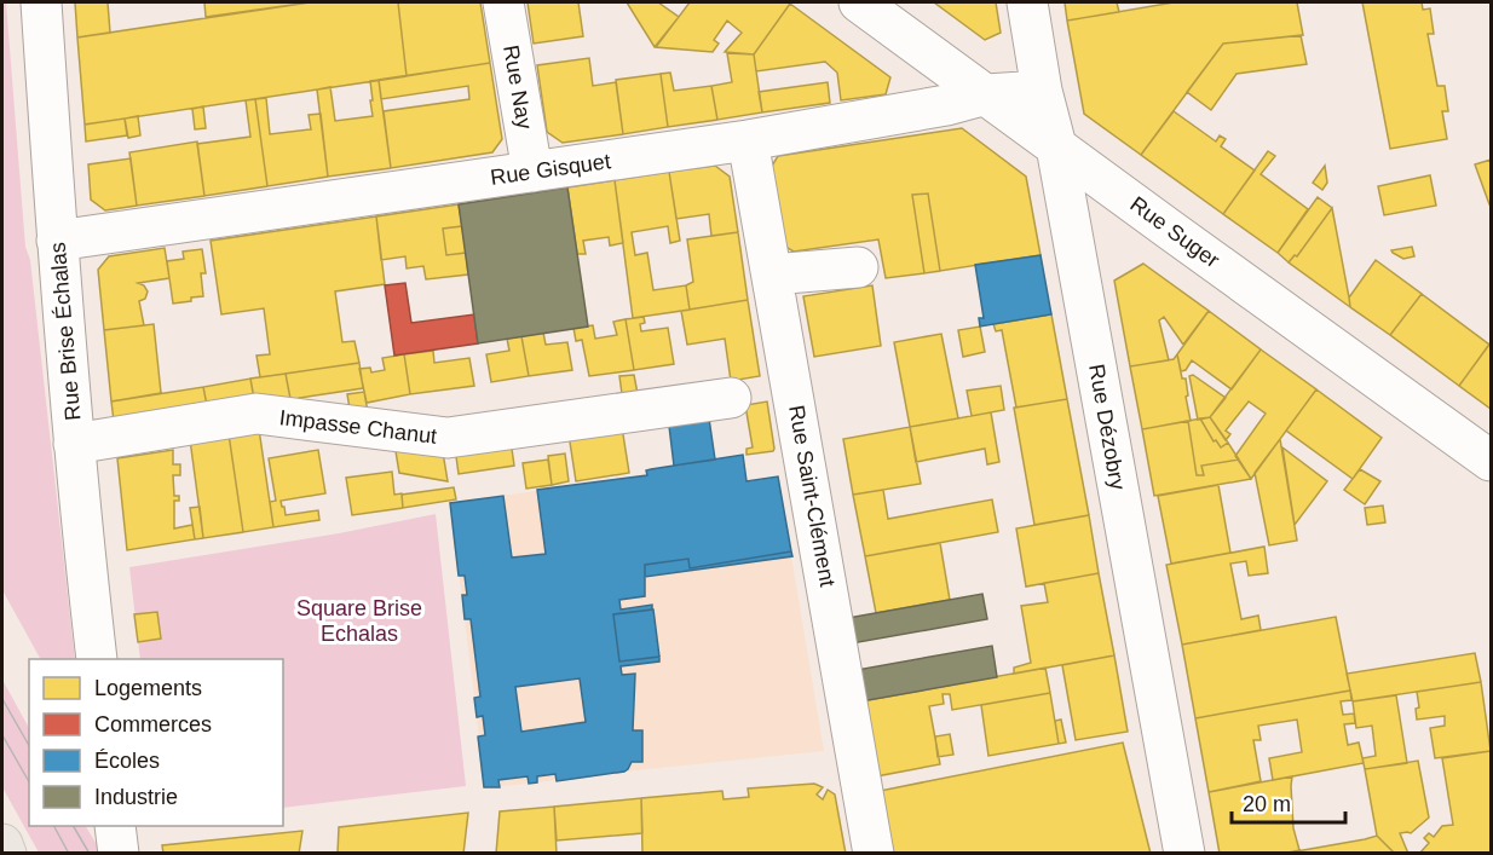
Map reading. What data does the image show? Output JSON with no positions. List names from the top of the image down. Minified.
{"streets":{"street":["Rue Nay","Rue Gisquet","Rue Suger","Rue Brise Échalas","Impasse Chanut","Rue Dézobry","Rue Saint-Clément"]},"crossings":[["Rue Nay","Rue Gisquet"],["Rue Gisquet","Rue Suger"],["Rue Gisquet","Rue Brise Échalas"],["Rue Gisquet","Rue Dézobry"],["Rue Gisquet","Rue Saint-Clément"],["Rue Suger","Rue Dézobry"],["Rue Brise Échalas","Impasse Chanut"]],"parks":["Square Brise Echalas"],"legend":["Logements","Commerces","Écoles","Industrie"],"scale_bar":"20 m"}
